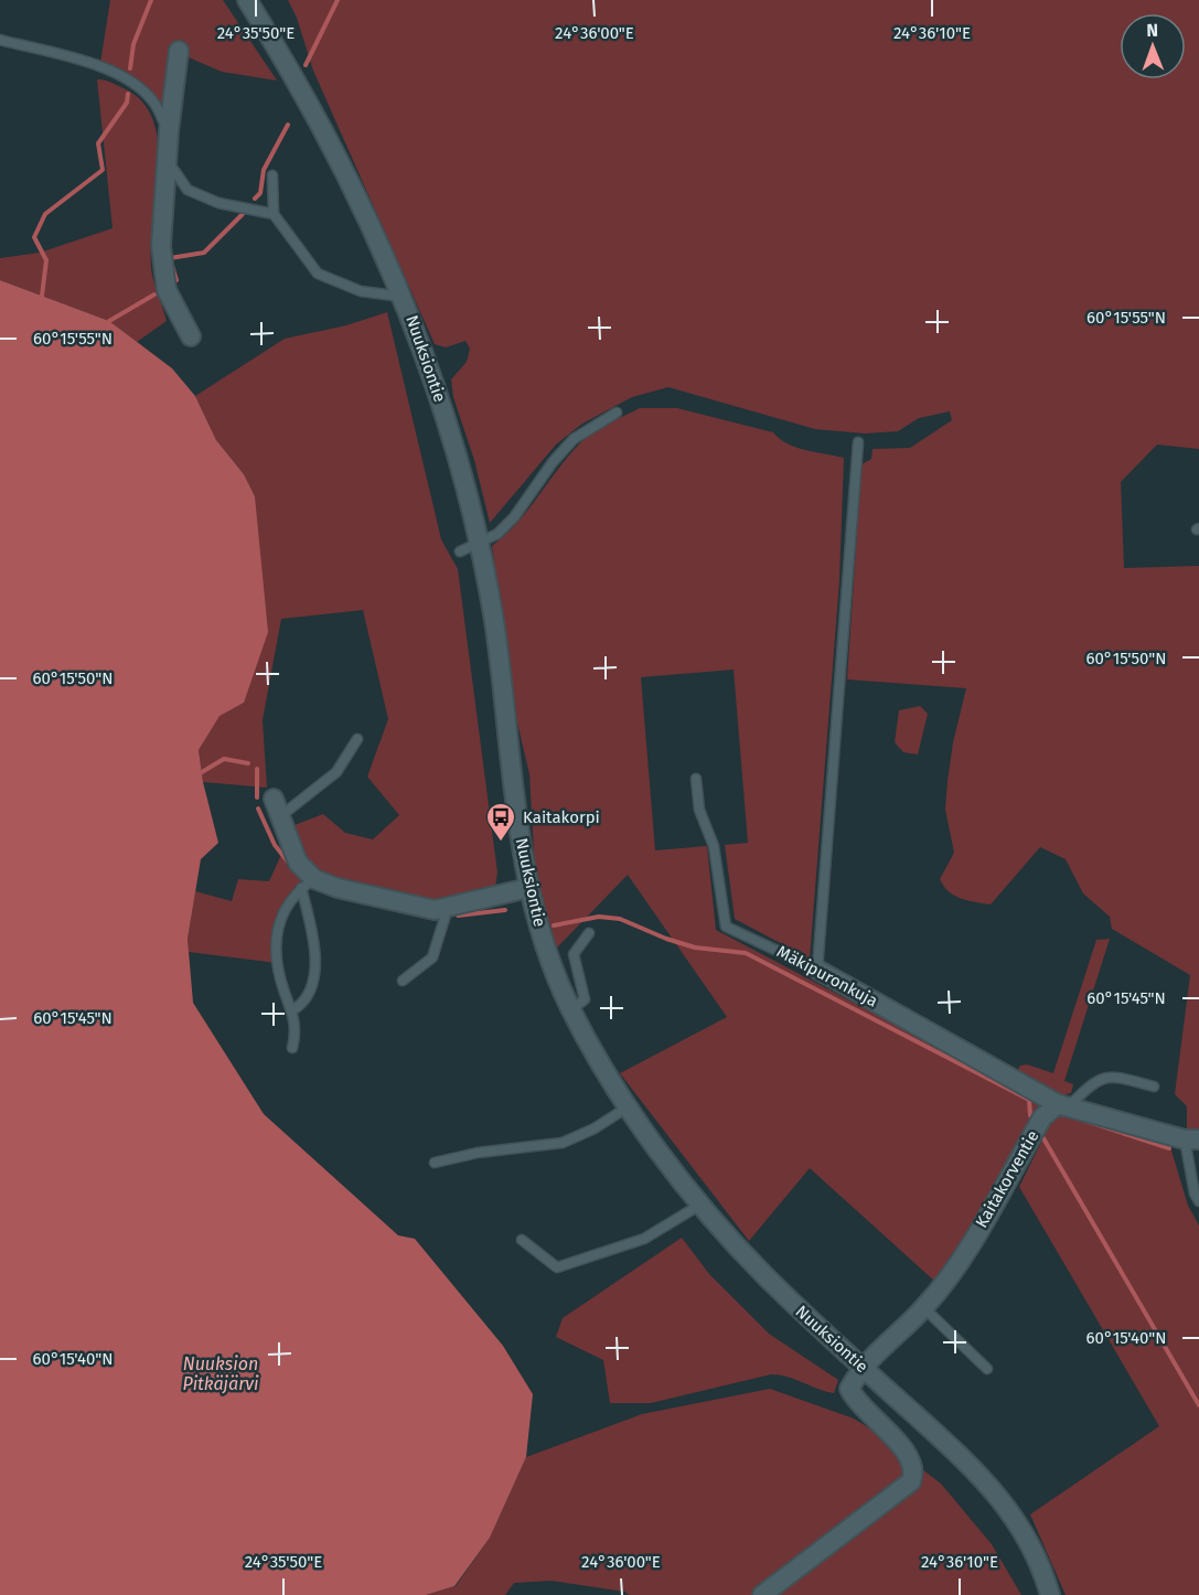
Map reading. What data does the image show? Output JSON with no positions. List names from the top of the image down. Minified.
{"streets":{"street":["Nuuksiontie","Mäkipuronkuja","Kaitakorventie"]},"crossings":[["Nuuksiontie","Kaitakorventie"],["Mäkipuronkuja","Kaitakorventie"]],"water":["Nuuksion Pitkäjärvi"],"places":{"bus stop":["Kaitakorpi"]},"north":"top","coordinates":["24°35'50\"E","24°36'00\"E","24°36'10\"E","60°15'55\"N","60°15'50\"N","60°15'45\"N","60°15'40\"N"]}
